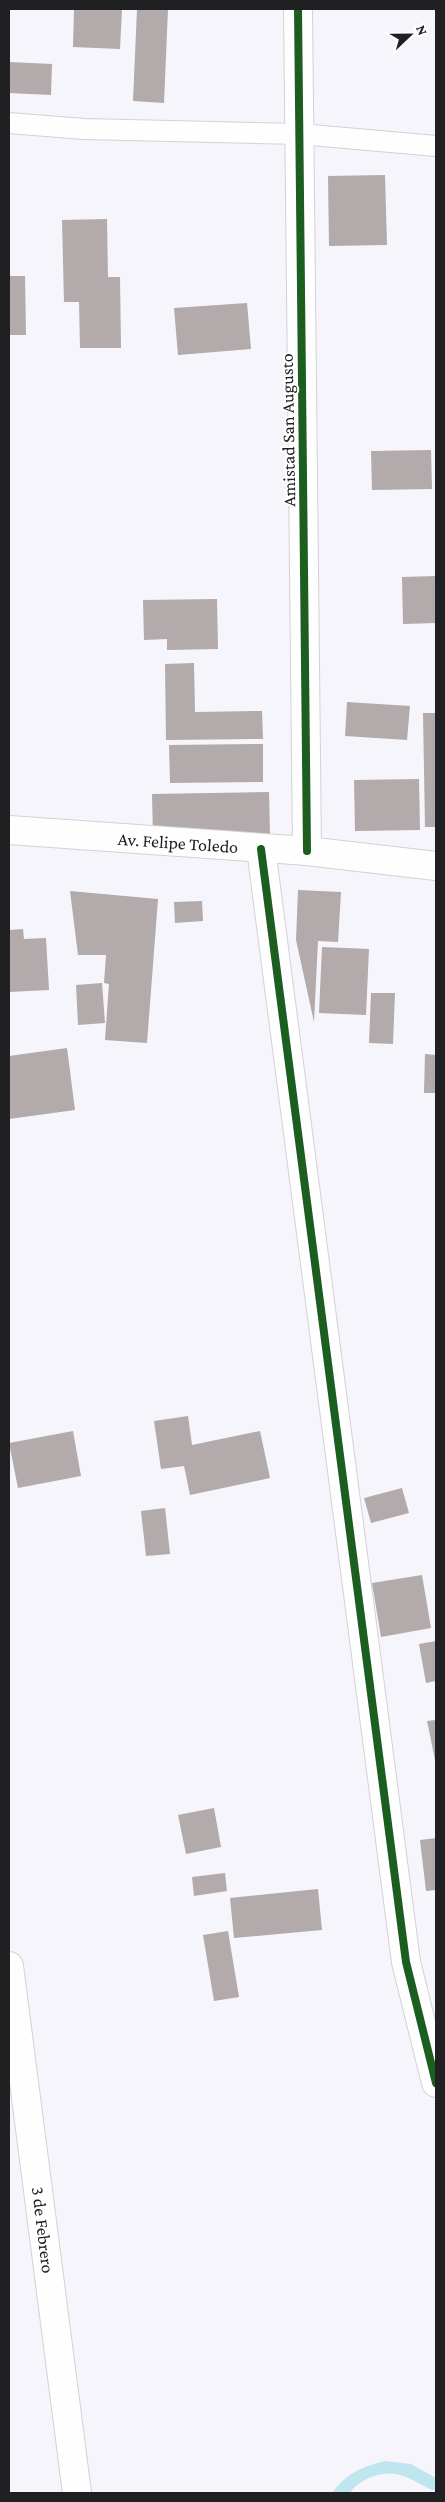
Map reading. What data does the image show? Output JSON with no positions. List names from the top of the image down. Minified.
{"streets":{"street":["Amistad San Augusto","Av. Felipe Toledo","3 de Febrero"]},"crossings":[["Amistad San Augusto","Av. Felipe Toledo"]],"north":"right"}
